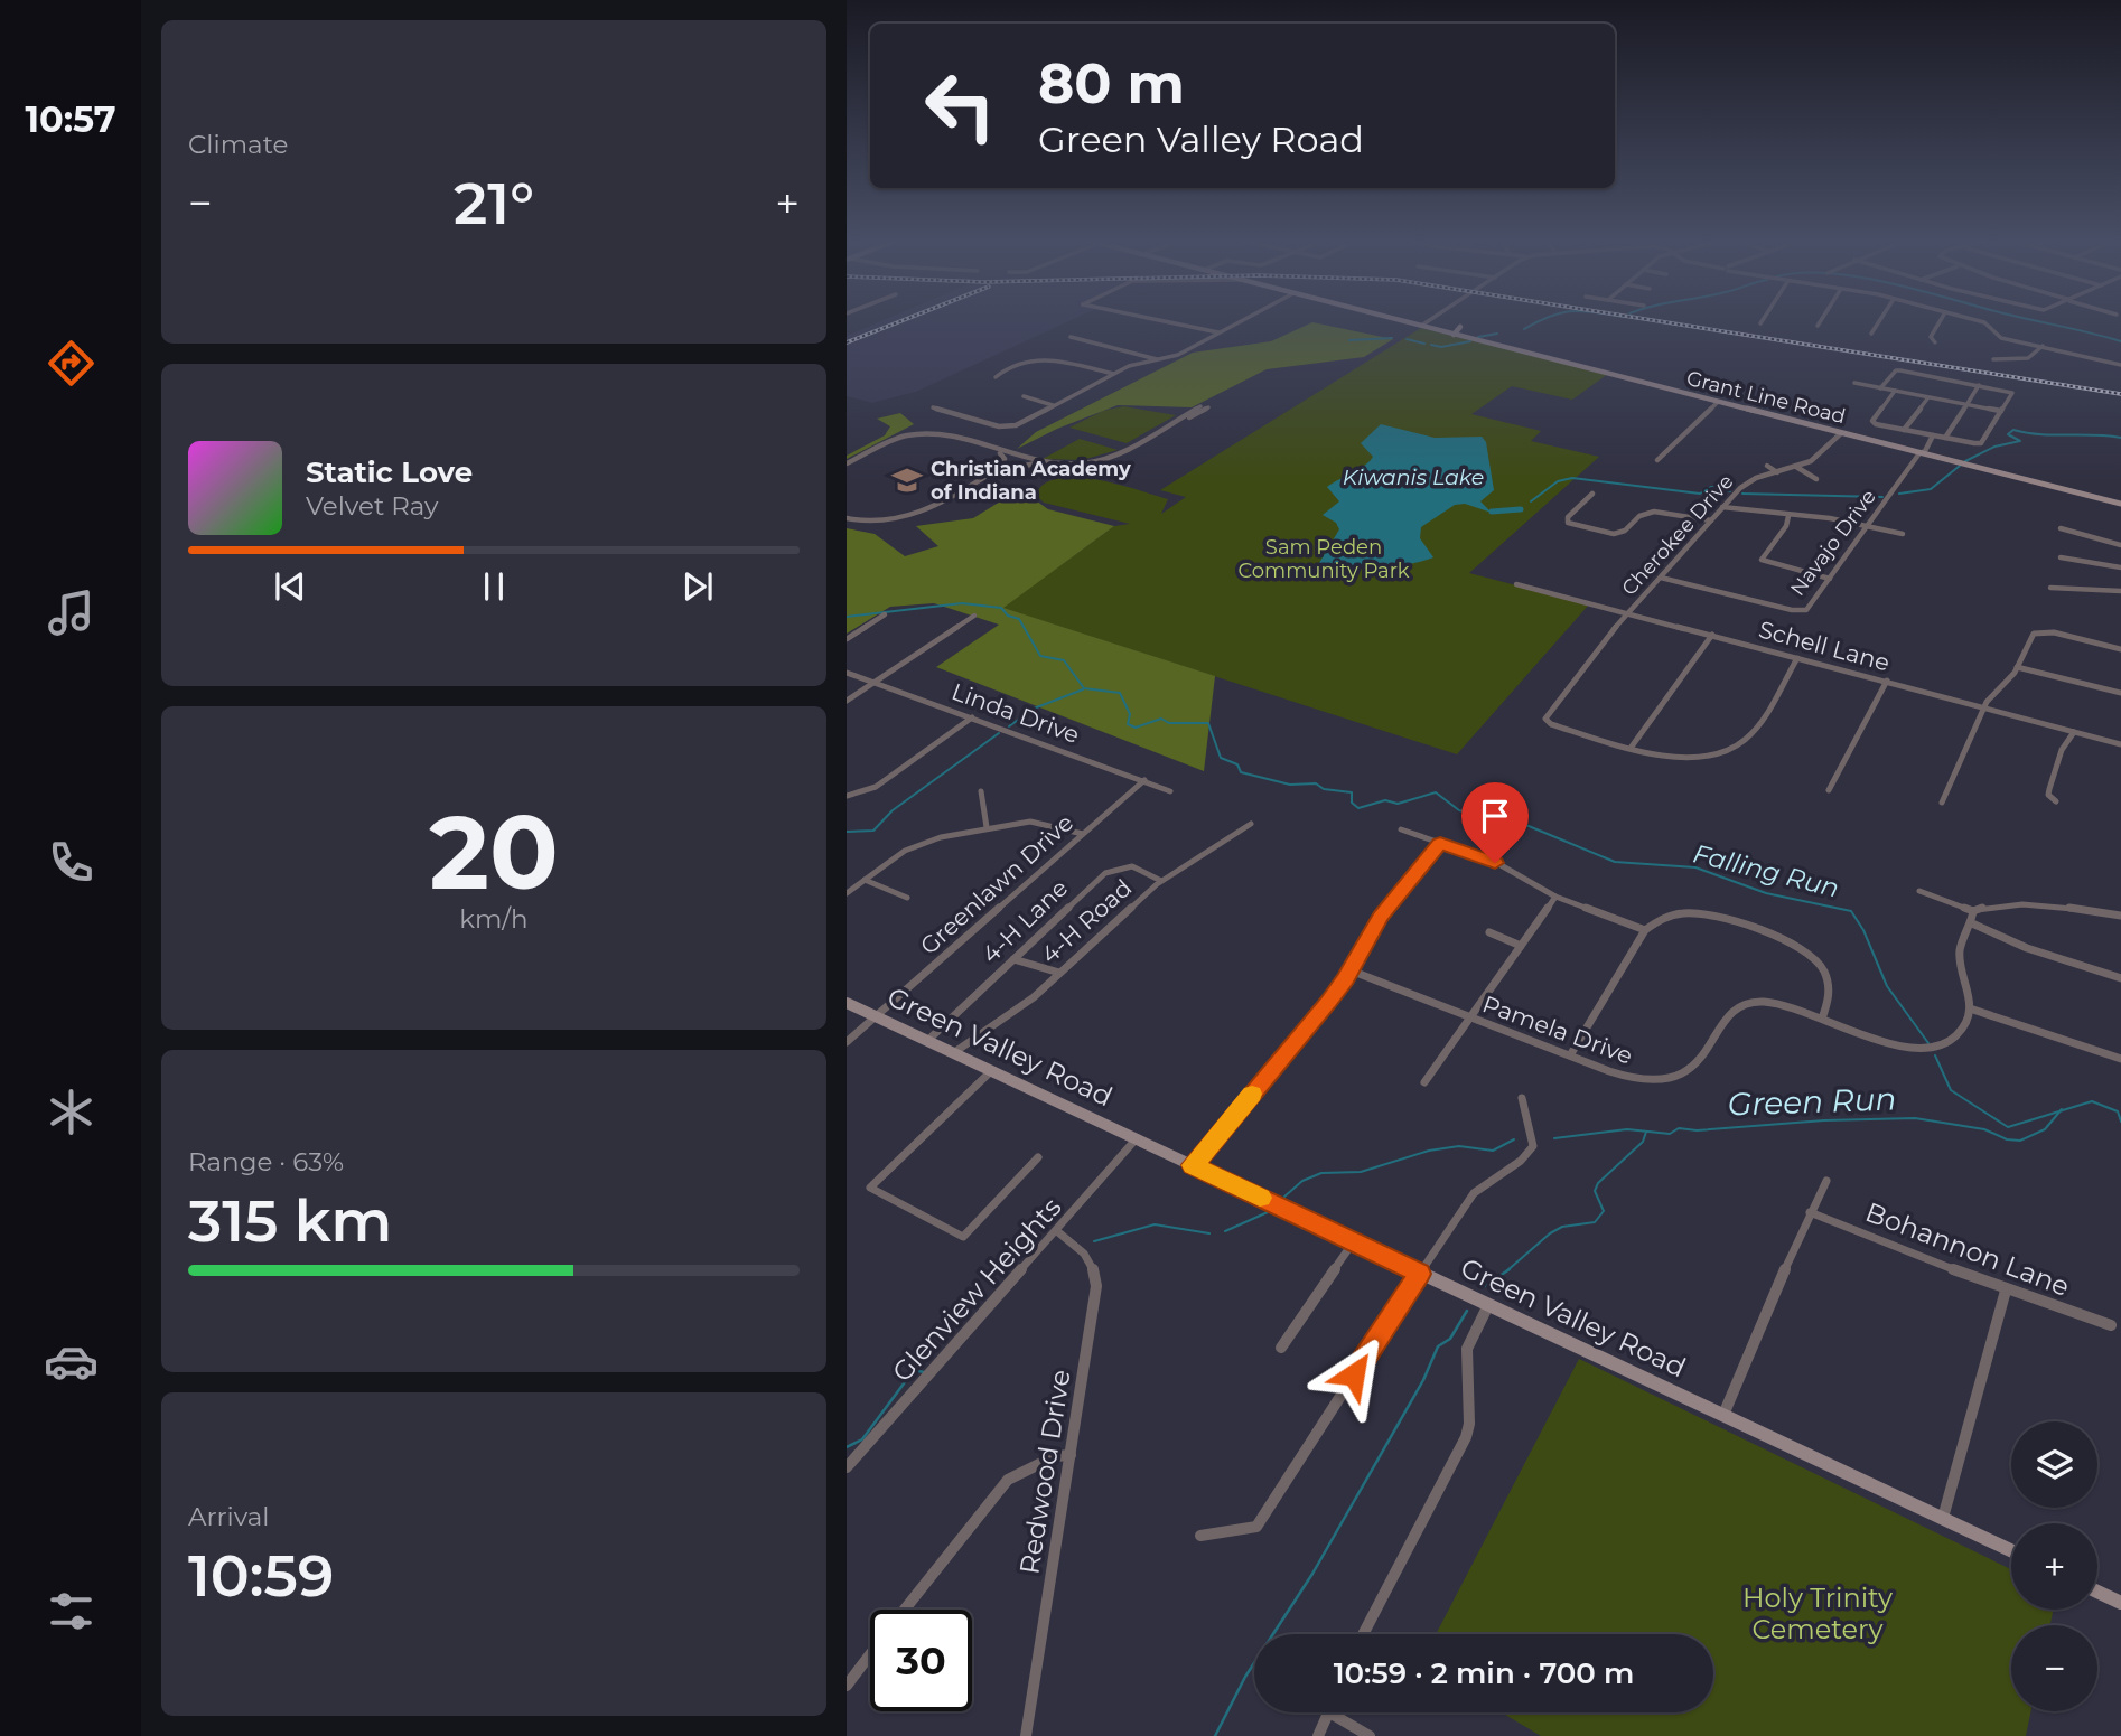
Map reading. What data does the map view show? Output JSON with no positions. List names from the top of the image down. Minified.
{"streets":{"main road":["Grant Line Road","Green Valley Road"],"street":["Cherokee Drive","Navajo Drive","Schell Lane","Linda Drive","Greenlawn Drive","4-H Lane","4-H Road","Pamela Drive","Bohannon Lane","Glenview Heights","Redwood Drive"]},"crossings":[["Grant Line Road","Cherokee Drive"],["Grant Line Road","Navajo Drive"],["Cherokee Drive","Navajo Drive"],["Cherokee Drive","Schell Lane"],["Linda Drive","Greenlawn Drive"],["Greenlawn Drive","Green Valley Road"],["4-H Lane","4-H Road"],["4-H Lane","Green Valley Road"],["4-H Road","Green Valley Road"],["Green Valley Road","Glenview Heights"],["Glenview Heights","Redwood Drive"]],"water":["Kiwanis Lake","Falling Run","Green Run"],"parks":["Sam Peden Community Park","Holy Trinity Cemetery"],"places":{"school or university":["Christian Academy of Indiana"]},"page":{"tabs":"10:57","tile":["Climate",["20","km/h"],["Range · 63%","315 km"],["Arrival","10:59"]],"turn":["80 m","Green Valley Road"],"heat":["−","21°","+"],"song":["Static Love","Velvet Ray"],"map_buttons":["+","−"],"limit":"30","trip":"10:59 · 2 min · 700 m"}}
